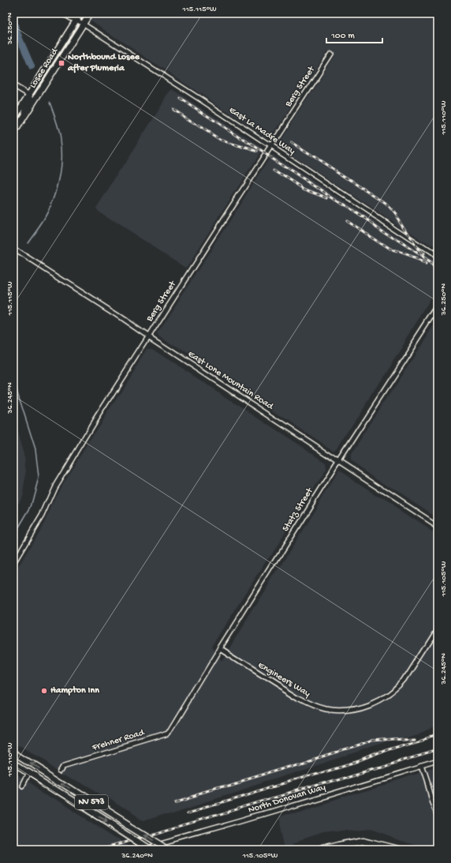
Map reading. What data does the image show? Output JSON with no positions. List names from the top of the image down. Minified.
{"streets":{"main road":["Losee Road","NV 573"],"street":["Berg Street","East La Madre Way","East Lone Mountain Road","Statz Street","Engineers Way","Frehner Road","North Donovan Way"]},"crossings":[["Losee Road","East La Madre Way"],["Berg Street","East La Madre Way"],["Berg Street","East Lone Mountain Road"],["East Lone Mountain Road","Statz Street"],["Statz Street","Engineers Way"],["Statz Street","Frehner Road"]],"places":{"transit":["Northbound Losee after Plumeria"],"other":["Hampton Inn"]},"scale_bar":"100 m","coordinates":["115.115°W","36.250°N","115.110°W","36.245°N","115.105°W","36.240°N"]}
